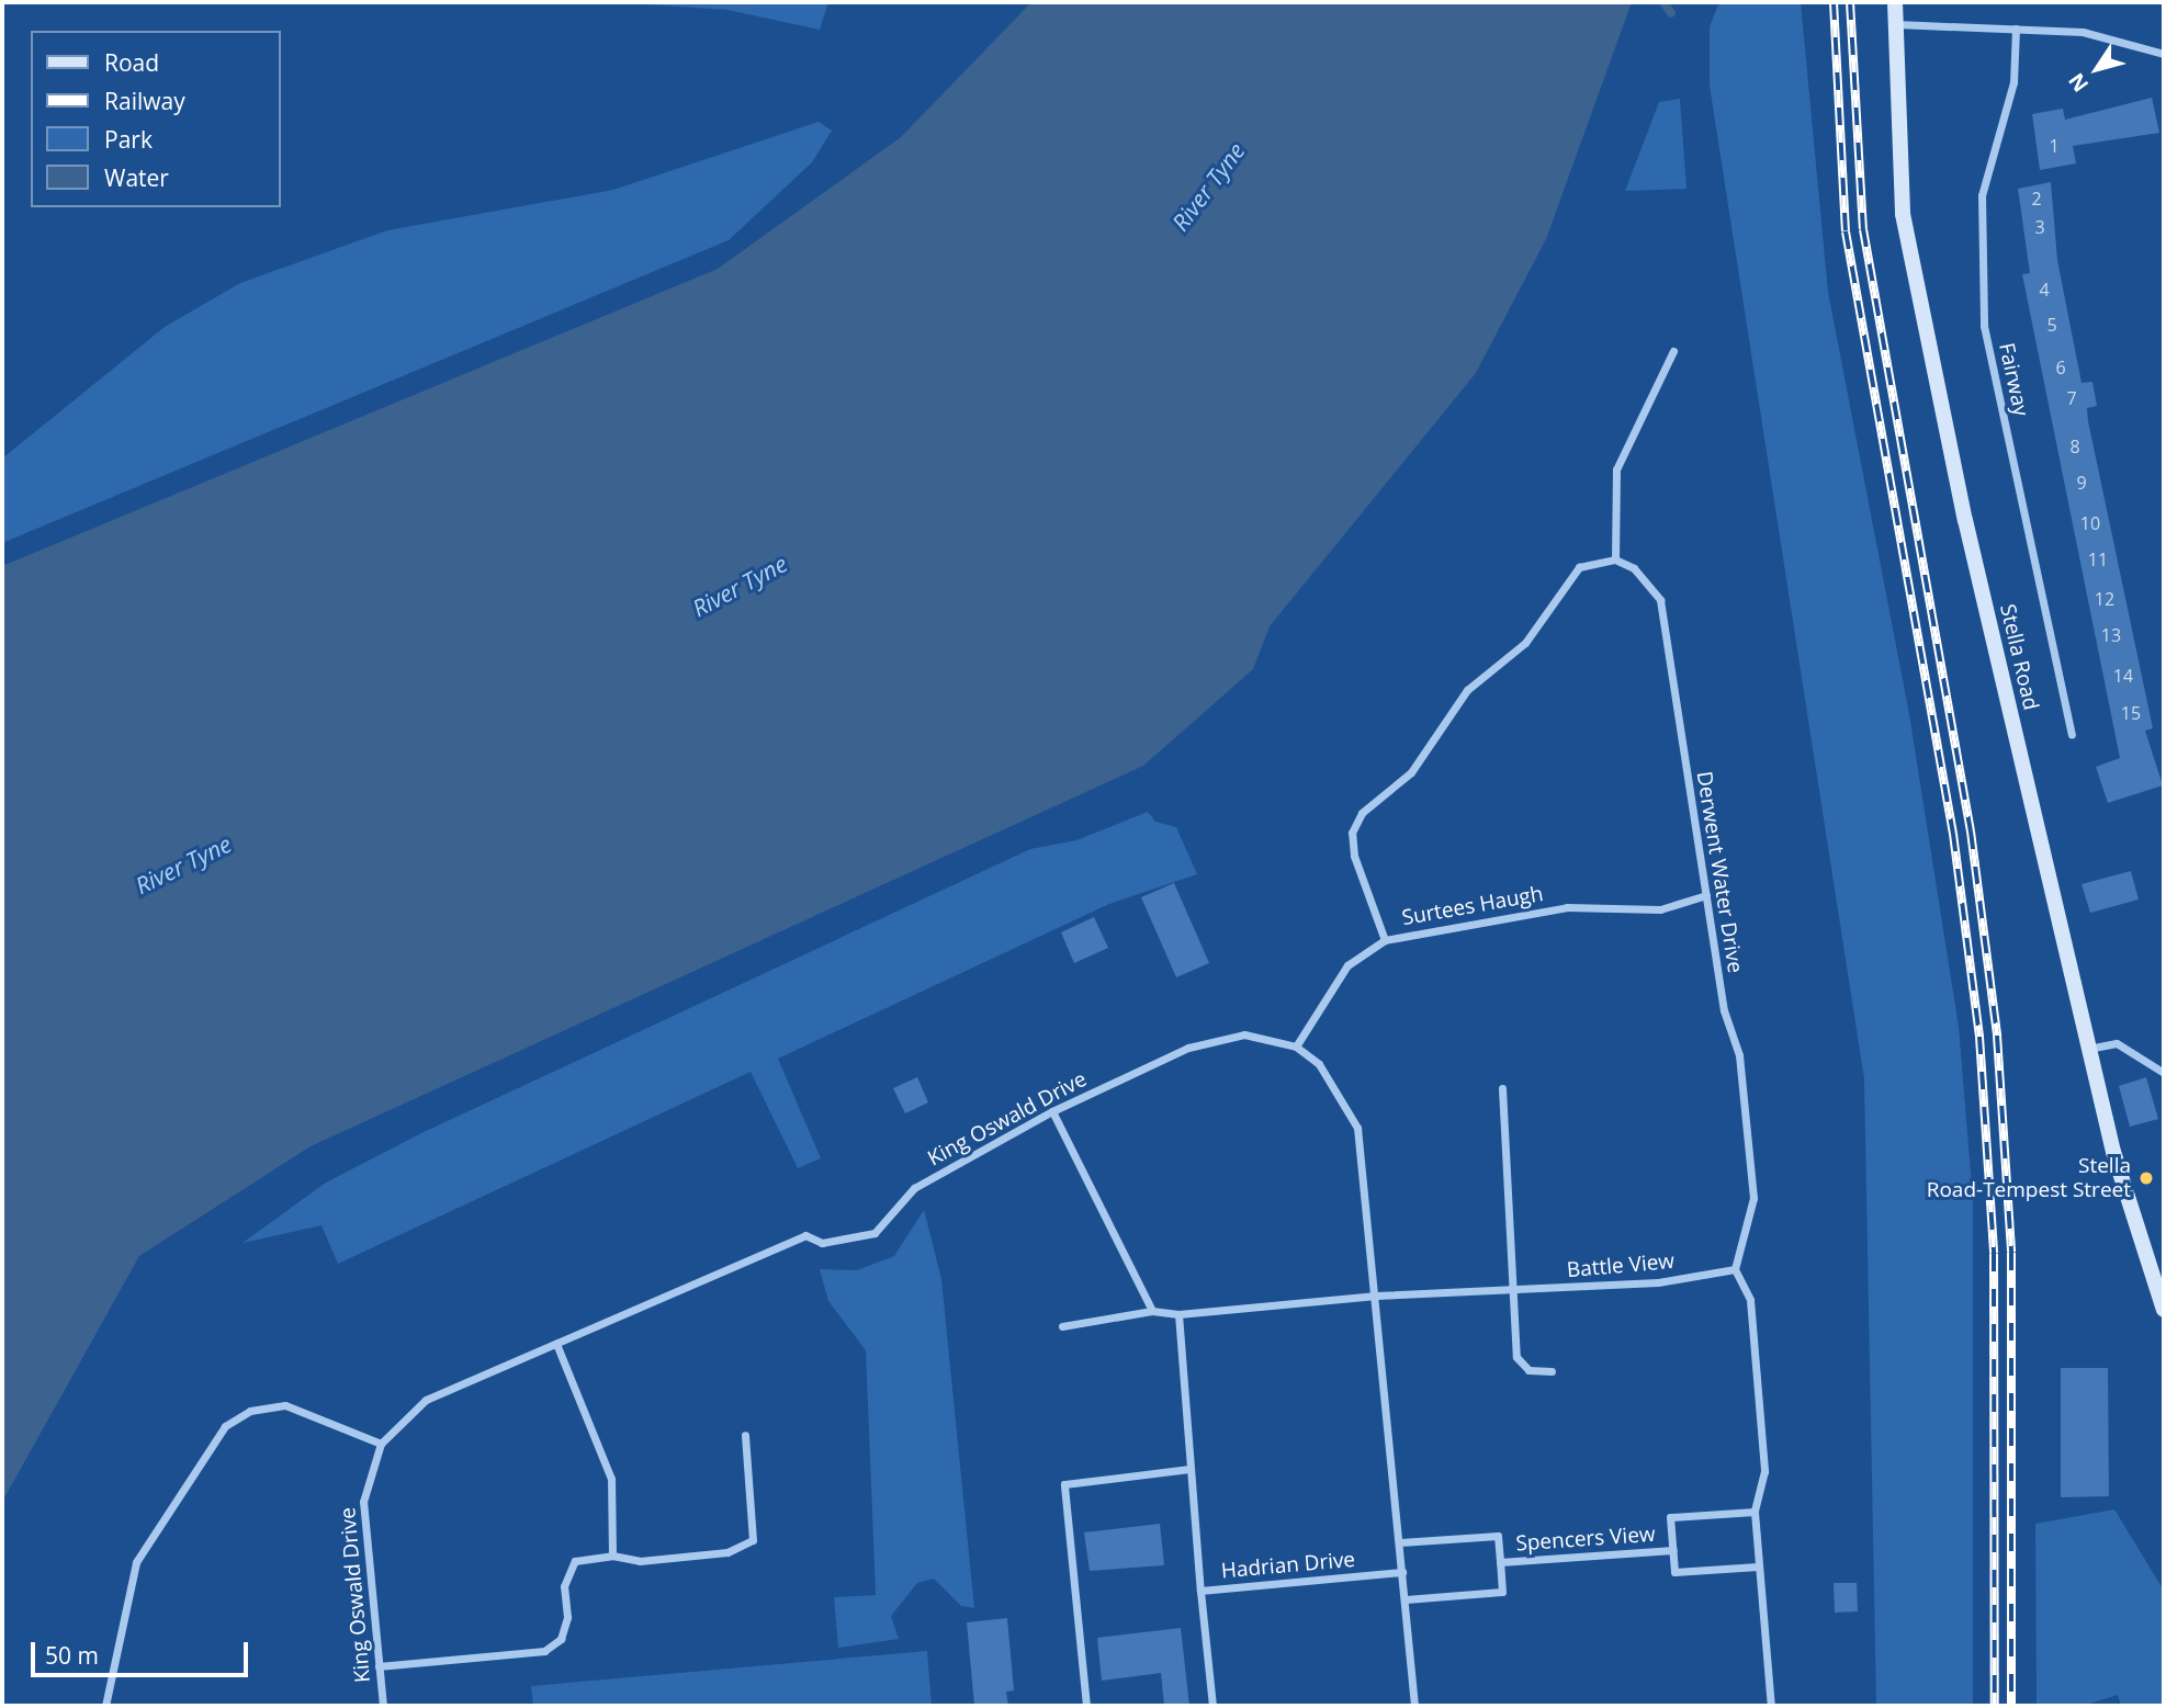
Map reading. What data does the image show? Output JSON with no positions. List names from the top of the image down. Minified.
{"streets":{"main road":["Stella Road"],"street":["Fairway","Derwent Water Drive","Surtees Haugh","King Oswald Drive","Battle View","Spencers View","Hadrian Drive"]},"crossings":[["Derwent Water Drive","Surtees Haugh"],["Derwent Water Drive","Battle View"],["Surtees Haugh","King Oswald Drive"],["King Oswald Drive","Battle View"],["King Oswald Drive","Spencers View"],["King Oswald Drive","Hadrian Drive"]],"water":["River Tyne"],"places":["Stella Road-Tempest Street"],"house_numbers":["1","2","3","4","5","6","7","8","9","10","11","12","13","14","15"],"legend":["Road","Railway","Park","Water"],"scale_bar":"50 m","north":"bottom left"}
